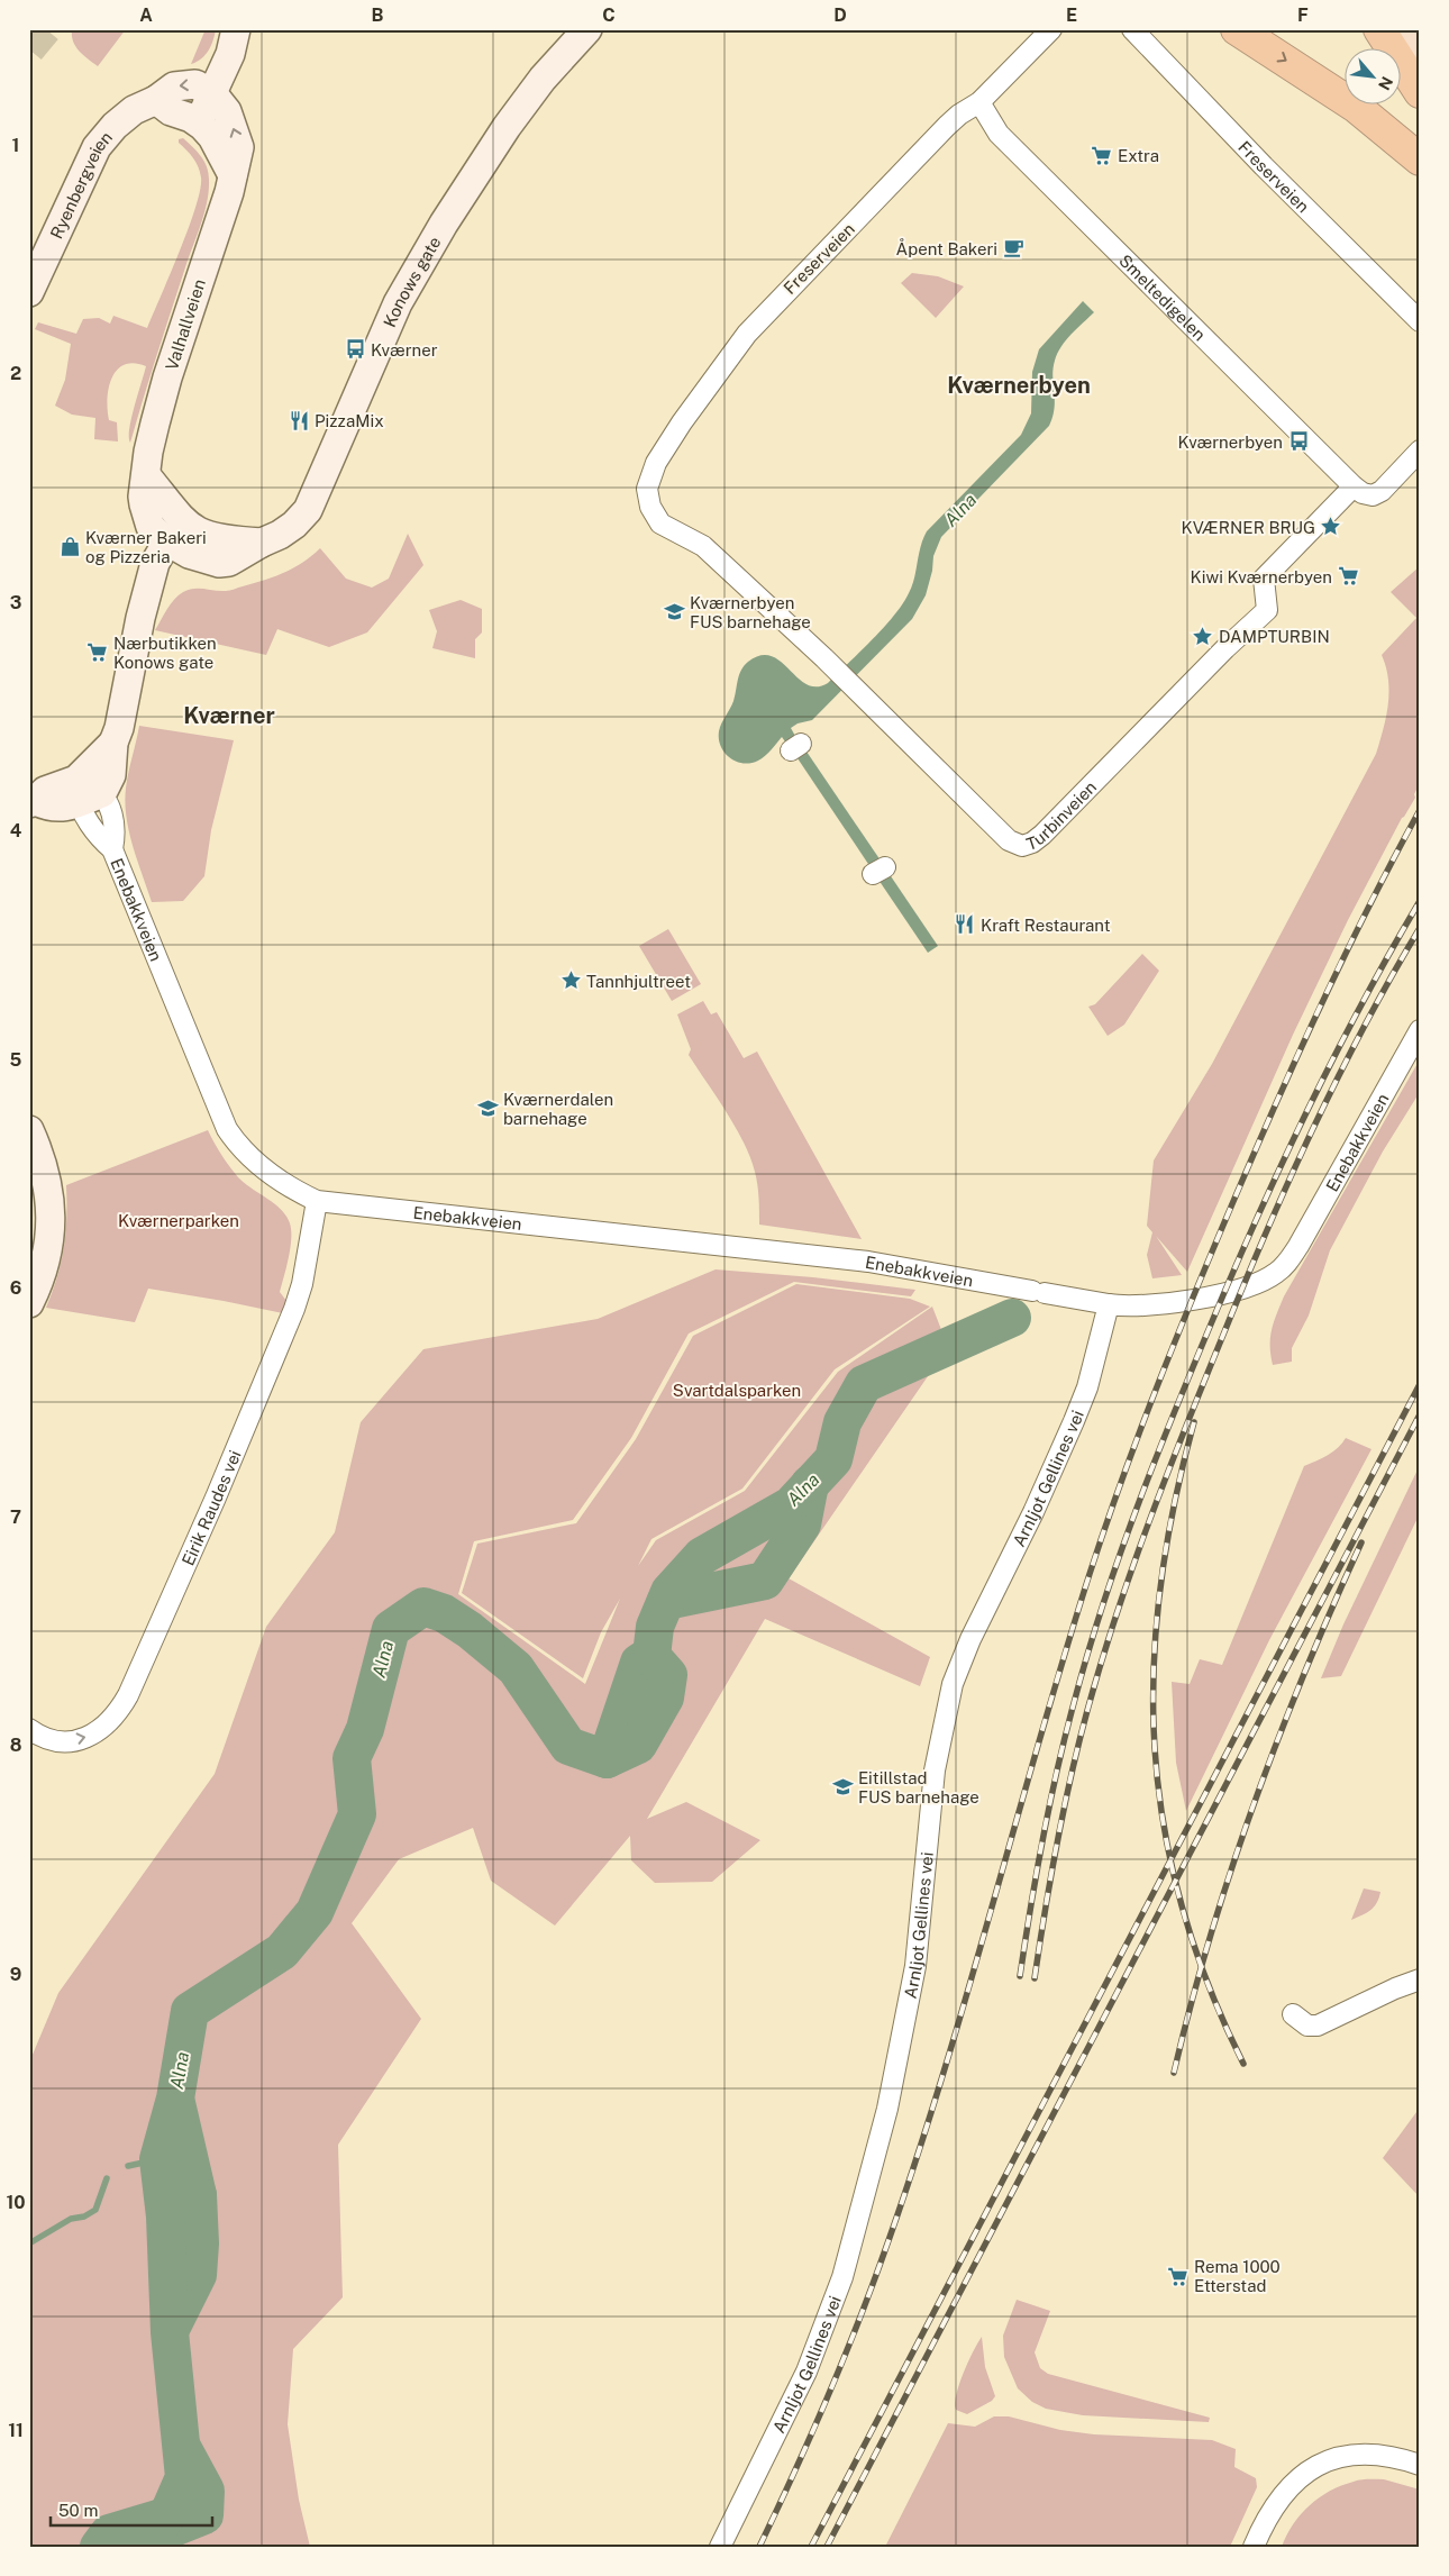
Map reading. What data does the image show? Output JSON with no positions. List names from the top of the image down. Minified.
{"streets":{"main road":["Ryenbergveien","Konows gate","Valhallveien"],"street":["Freserveien","Smeltedigelen","Turbinveien","Enebakkveien","Arnljot Gellines vei","Eirik Raudes vei"]},"crossings":[["Freserveien","Smeltedigelen"],["Freserveien","Turbinveien"],["Ryenbergveien","Valhallveien"],["Konows gate","Valhallveien"],["Smeltedigelen","Turbinveien"],["Enebakkveien","Arnljot Gellines vei"],["Enebakkveien","Eirik Raudes vei"]],"one_way":["Eirik Raudes vei"],"districts":["Kværnerbyen","Kværner"],"water":["Alna"],"parks":["Kværnerparken","Svartdalsparken"],"places":{"supermarket":["Extra","Kiwi Kværnerbyen","Nærbutikken Konows gate","Rema 1000 Etterstad"],"cafe":["Åpent Bakeri"],"bus stop":["Kværner","Kværnerbyen"],"restaurant":["PizzaMix","Kraft Restaurant"],"place":["KVÆRNER BRUG","DAMPTURBIN","Tannhjultreet"],"shop":["Kværner Bakeri og Pizzeria"],"school or university":["Kværnerbyen FUS barnehage","Kværnerdalen barnehage","Eitillstad FUS barnehage"]},"scale_bar":"50 m","north":"bottom right","grid":{"columns":["A","B","C","D","E","F"],"rows":["1","2","3","4","5","6","7","8","9","10","11"]}}
